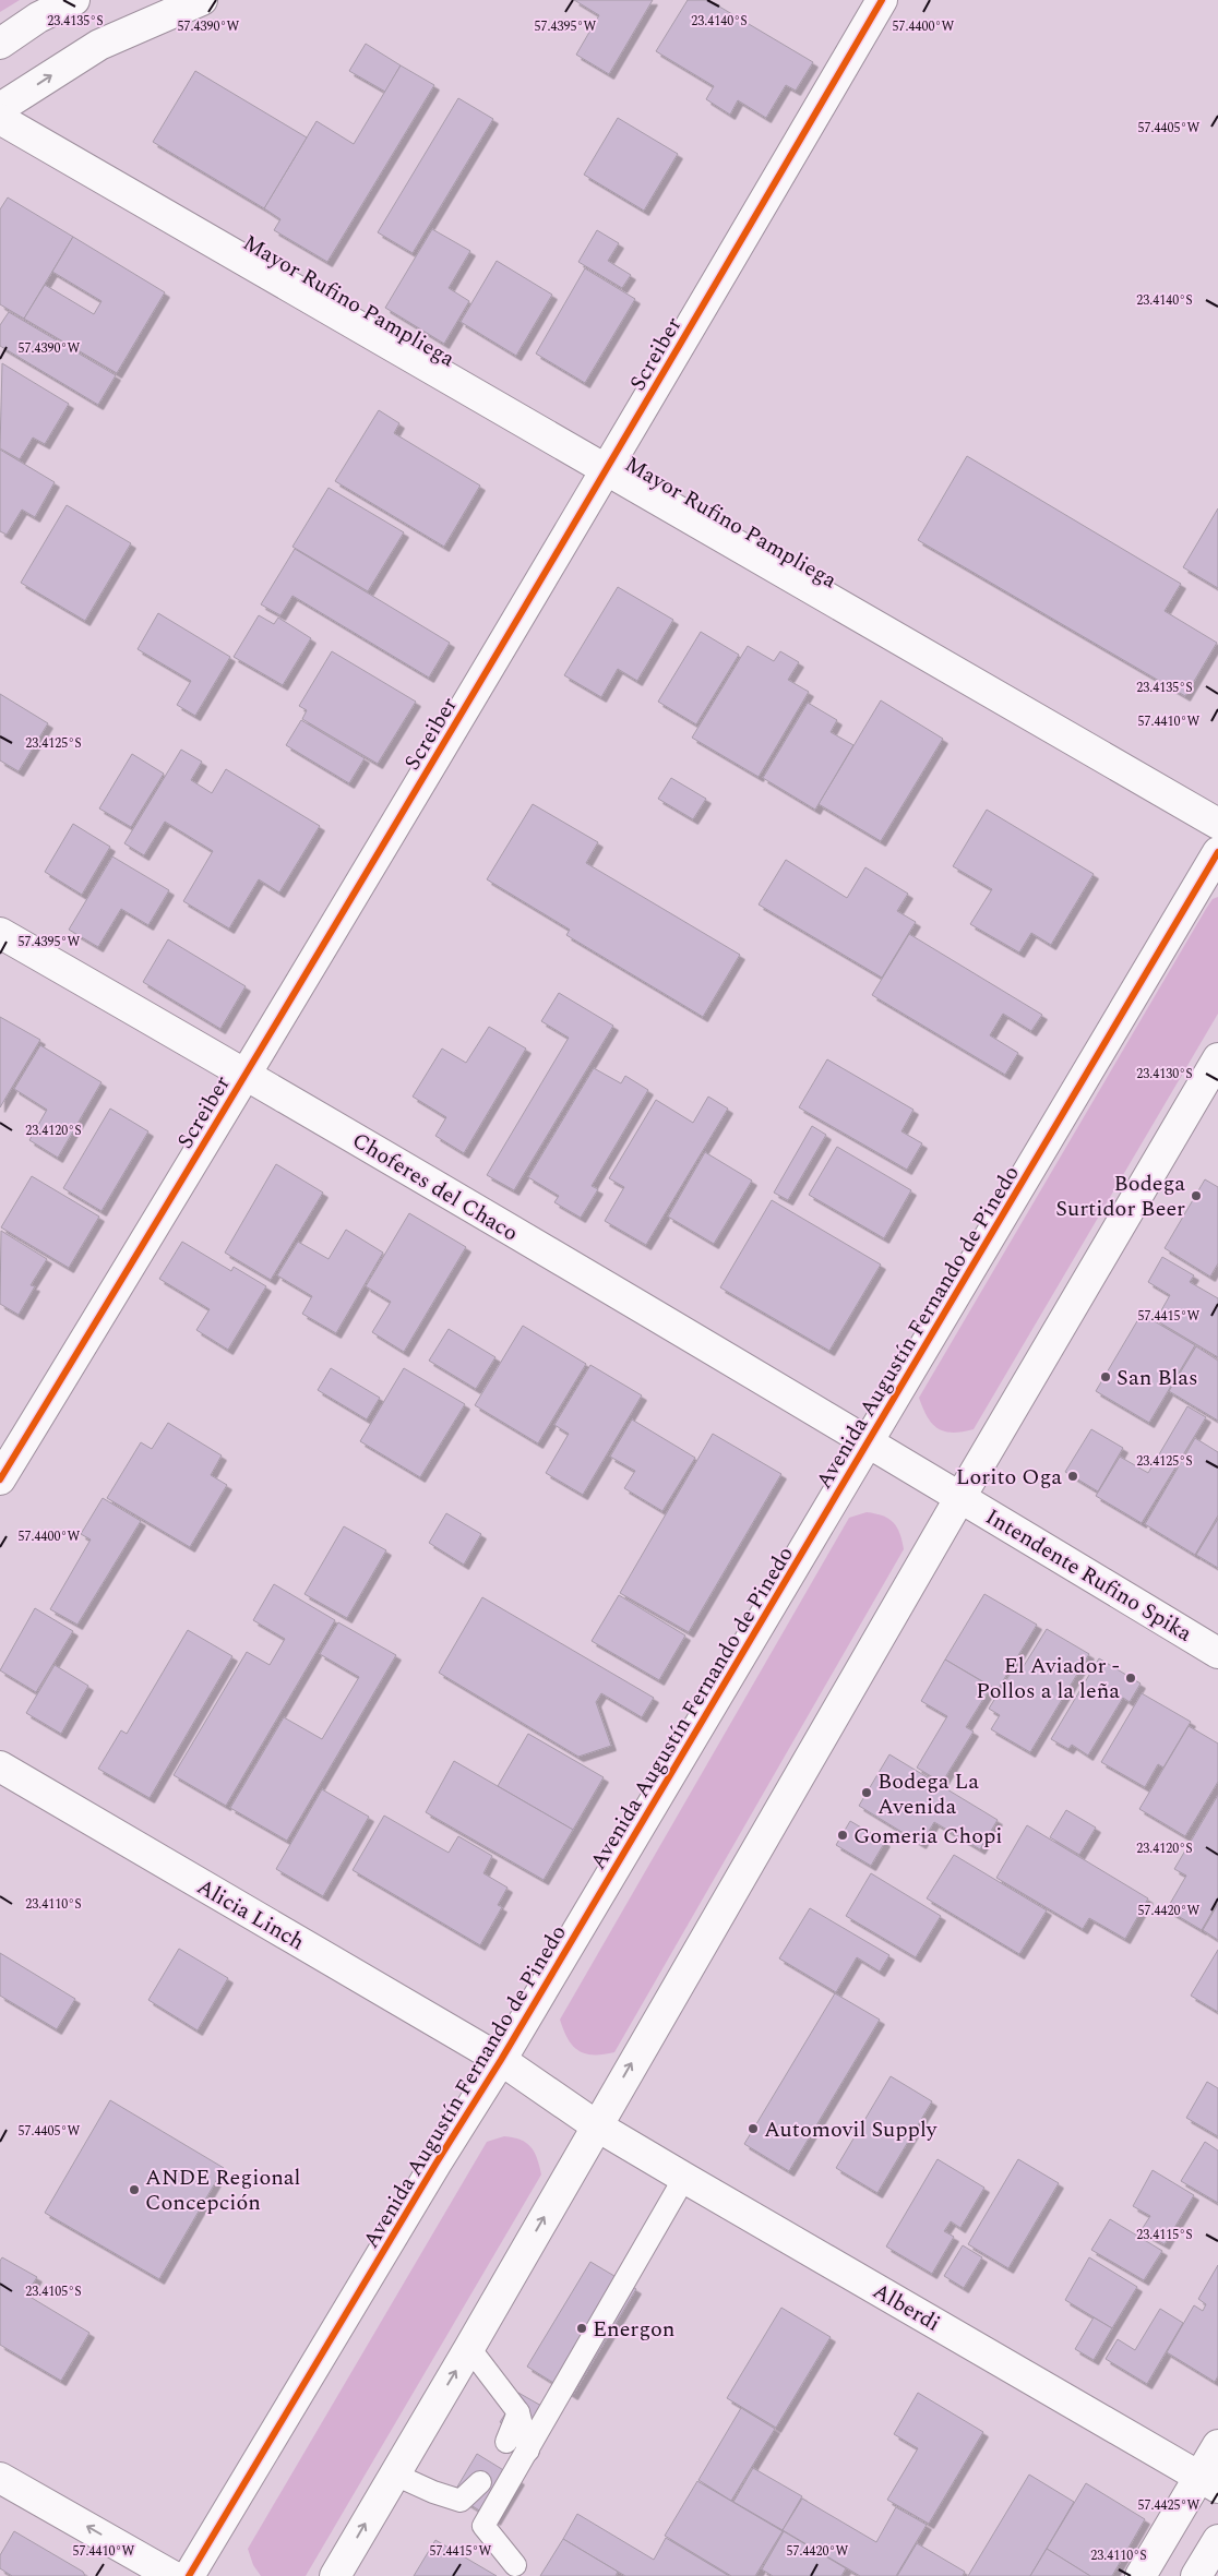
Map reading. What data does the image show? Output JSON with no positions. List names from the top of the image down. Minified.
{"streets":{"main road":["Mayor Rufino Pampliega","Screiber","Choferes del Chaco","Avenida Augustín Fernando de Pinedo","Intendente Rufino Spika","Alicia Linch","Alberdi"]},"crossings":[["Mayor Rufino Pampliega","Screiber"],["Screiber","Choferes del Chaco"],["Choferes del Chaco","Avenida Augustín Fernando de Pinedo"],["Choferes del Chaco","Intendente Rufino Spika"],["Avenida Augustín Fernando de Pinedo","Alicia Linch"],["Alicia Linch","Alberdi"]],"places":["Bodega Surtidor Beer","San Blas","Lorito Oga","El Aviador - Pollos a la leña","Bodega La Avenida","Gomeria Chopi","Automovil Supply","ANDE Regional Concepción","Energon"],"coordinates":["23.4140°S","23.4135°S","57.4390°W","57.4395°W","57.4400°W","57.4405°W","57.4410°W","23.4125°S","23.4130°S","23.4120°S","57.4415°W","23.4110°S","57.4420°W","23.4115°S","23.4105°S","57.4425°W"]}
